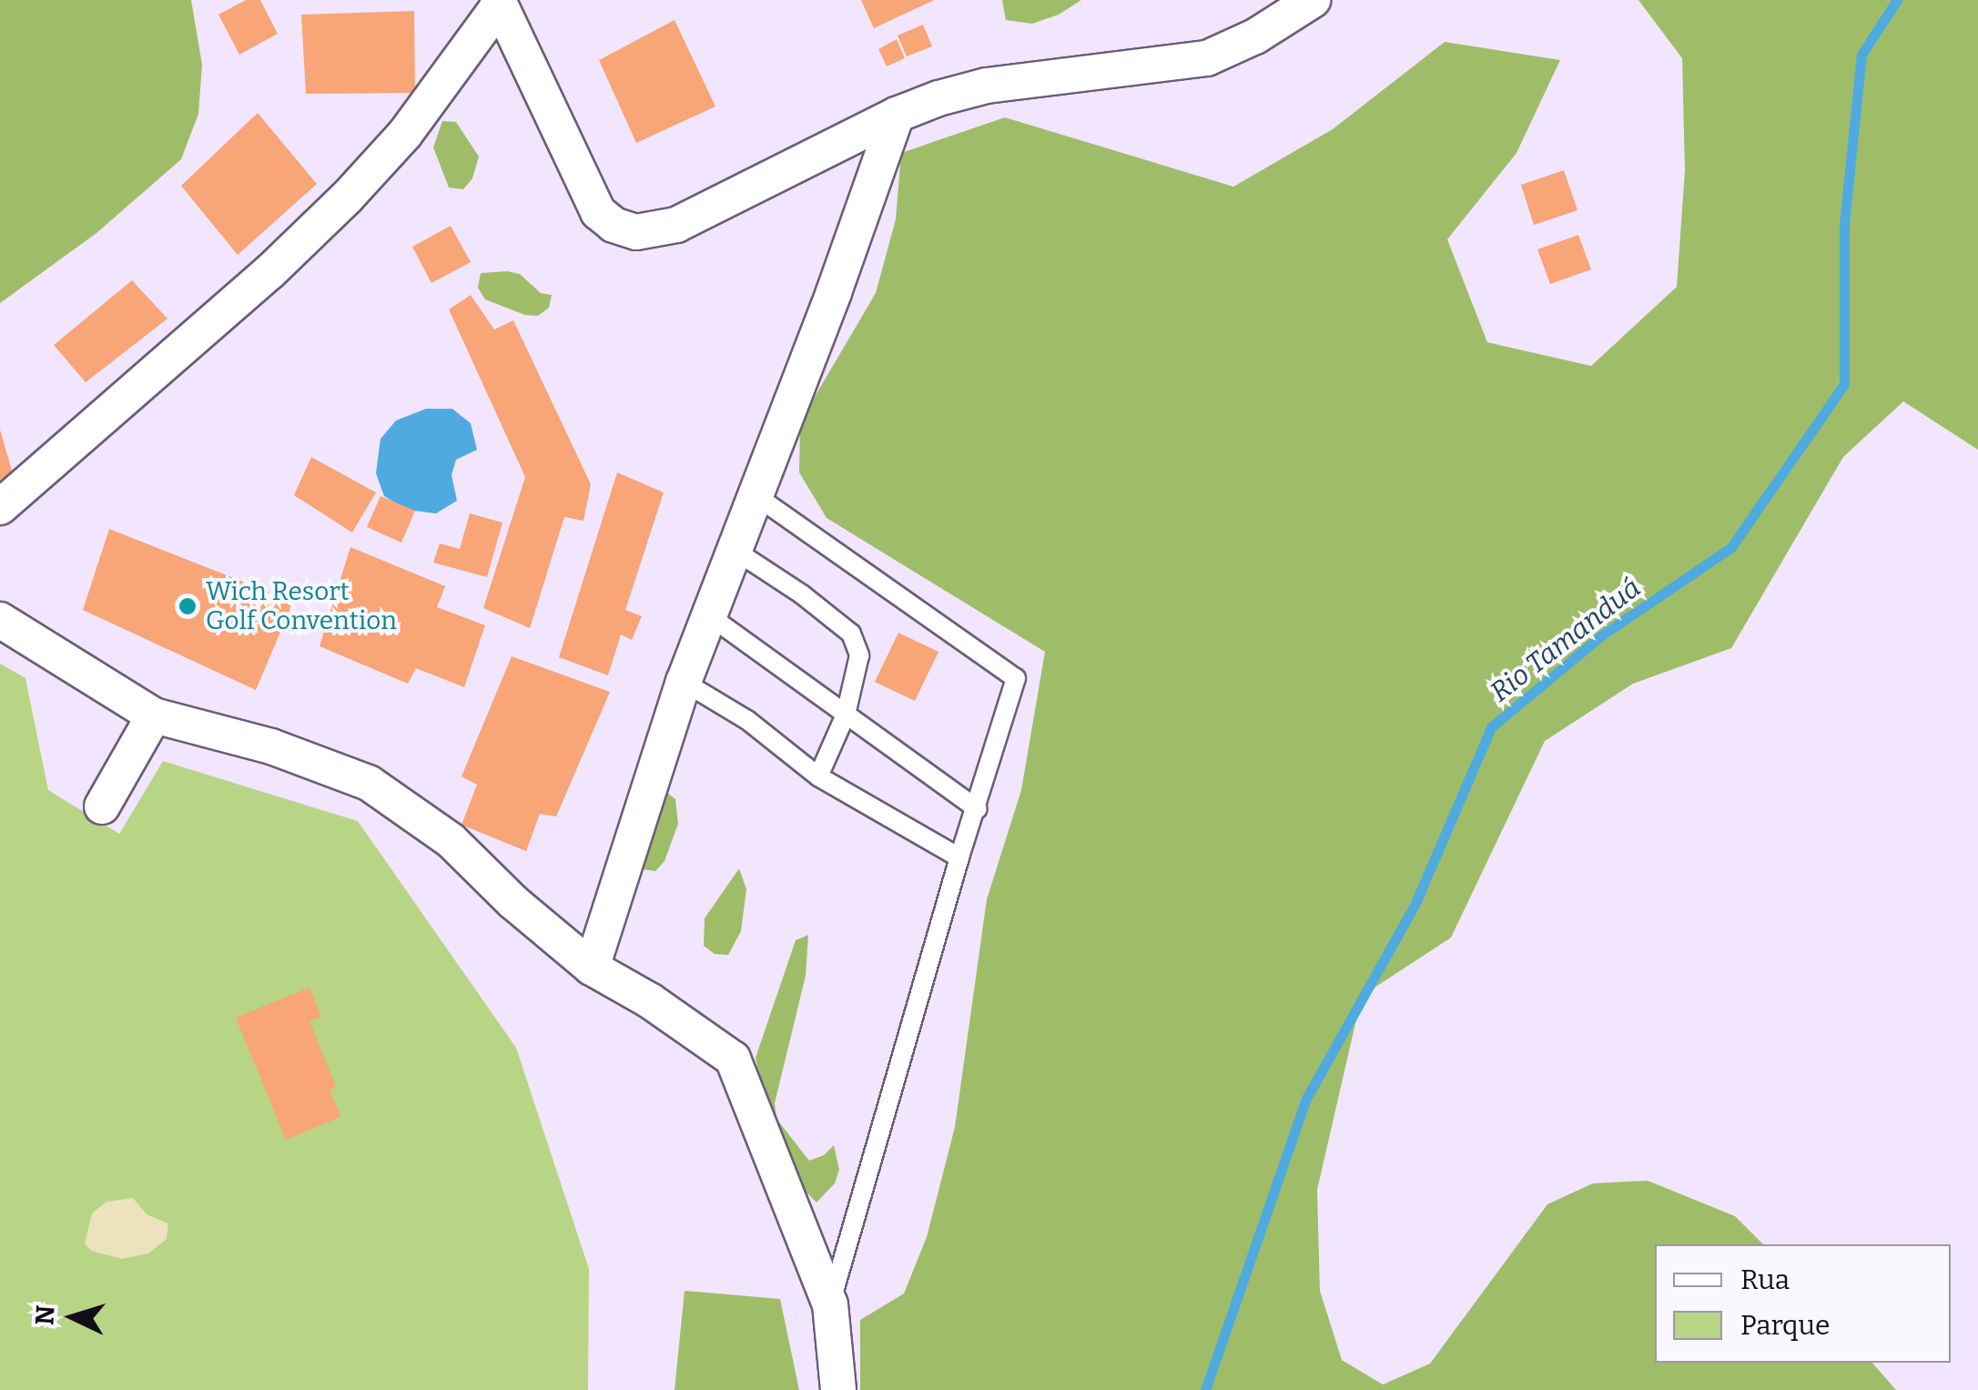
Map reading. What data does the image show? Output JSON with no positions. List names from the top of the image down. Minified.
{"water":["Rio Tamanduá"],"places":["Wich Resort Golf Convention"],"legend":["Rua","Parque"],"north":"left"}
